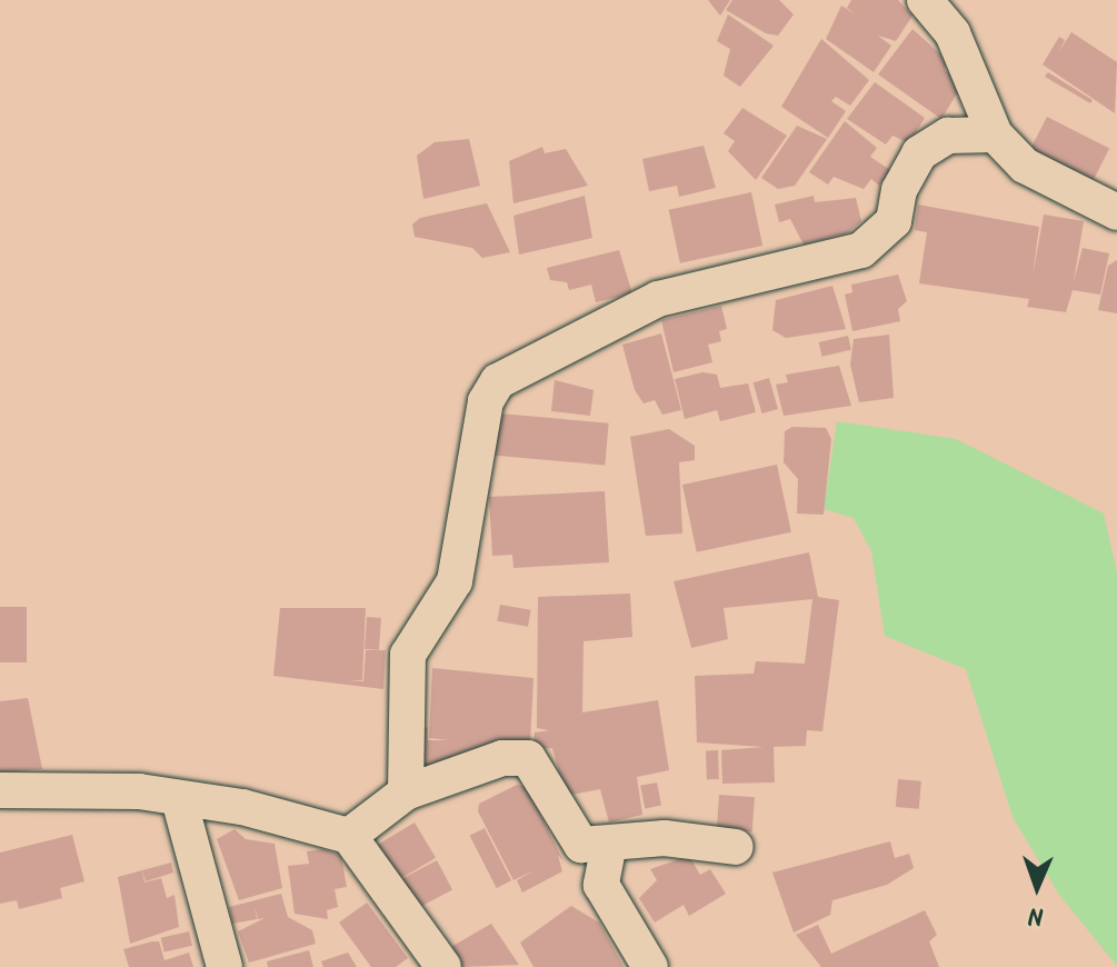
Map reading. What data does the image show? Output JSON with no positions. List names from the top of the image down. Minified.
{"north":"bottom"}
